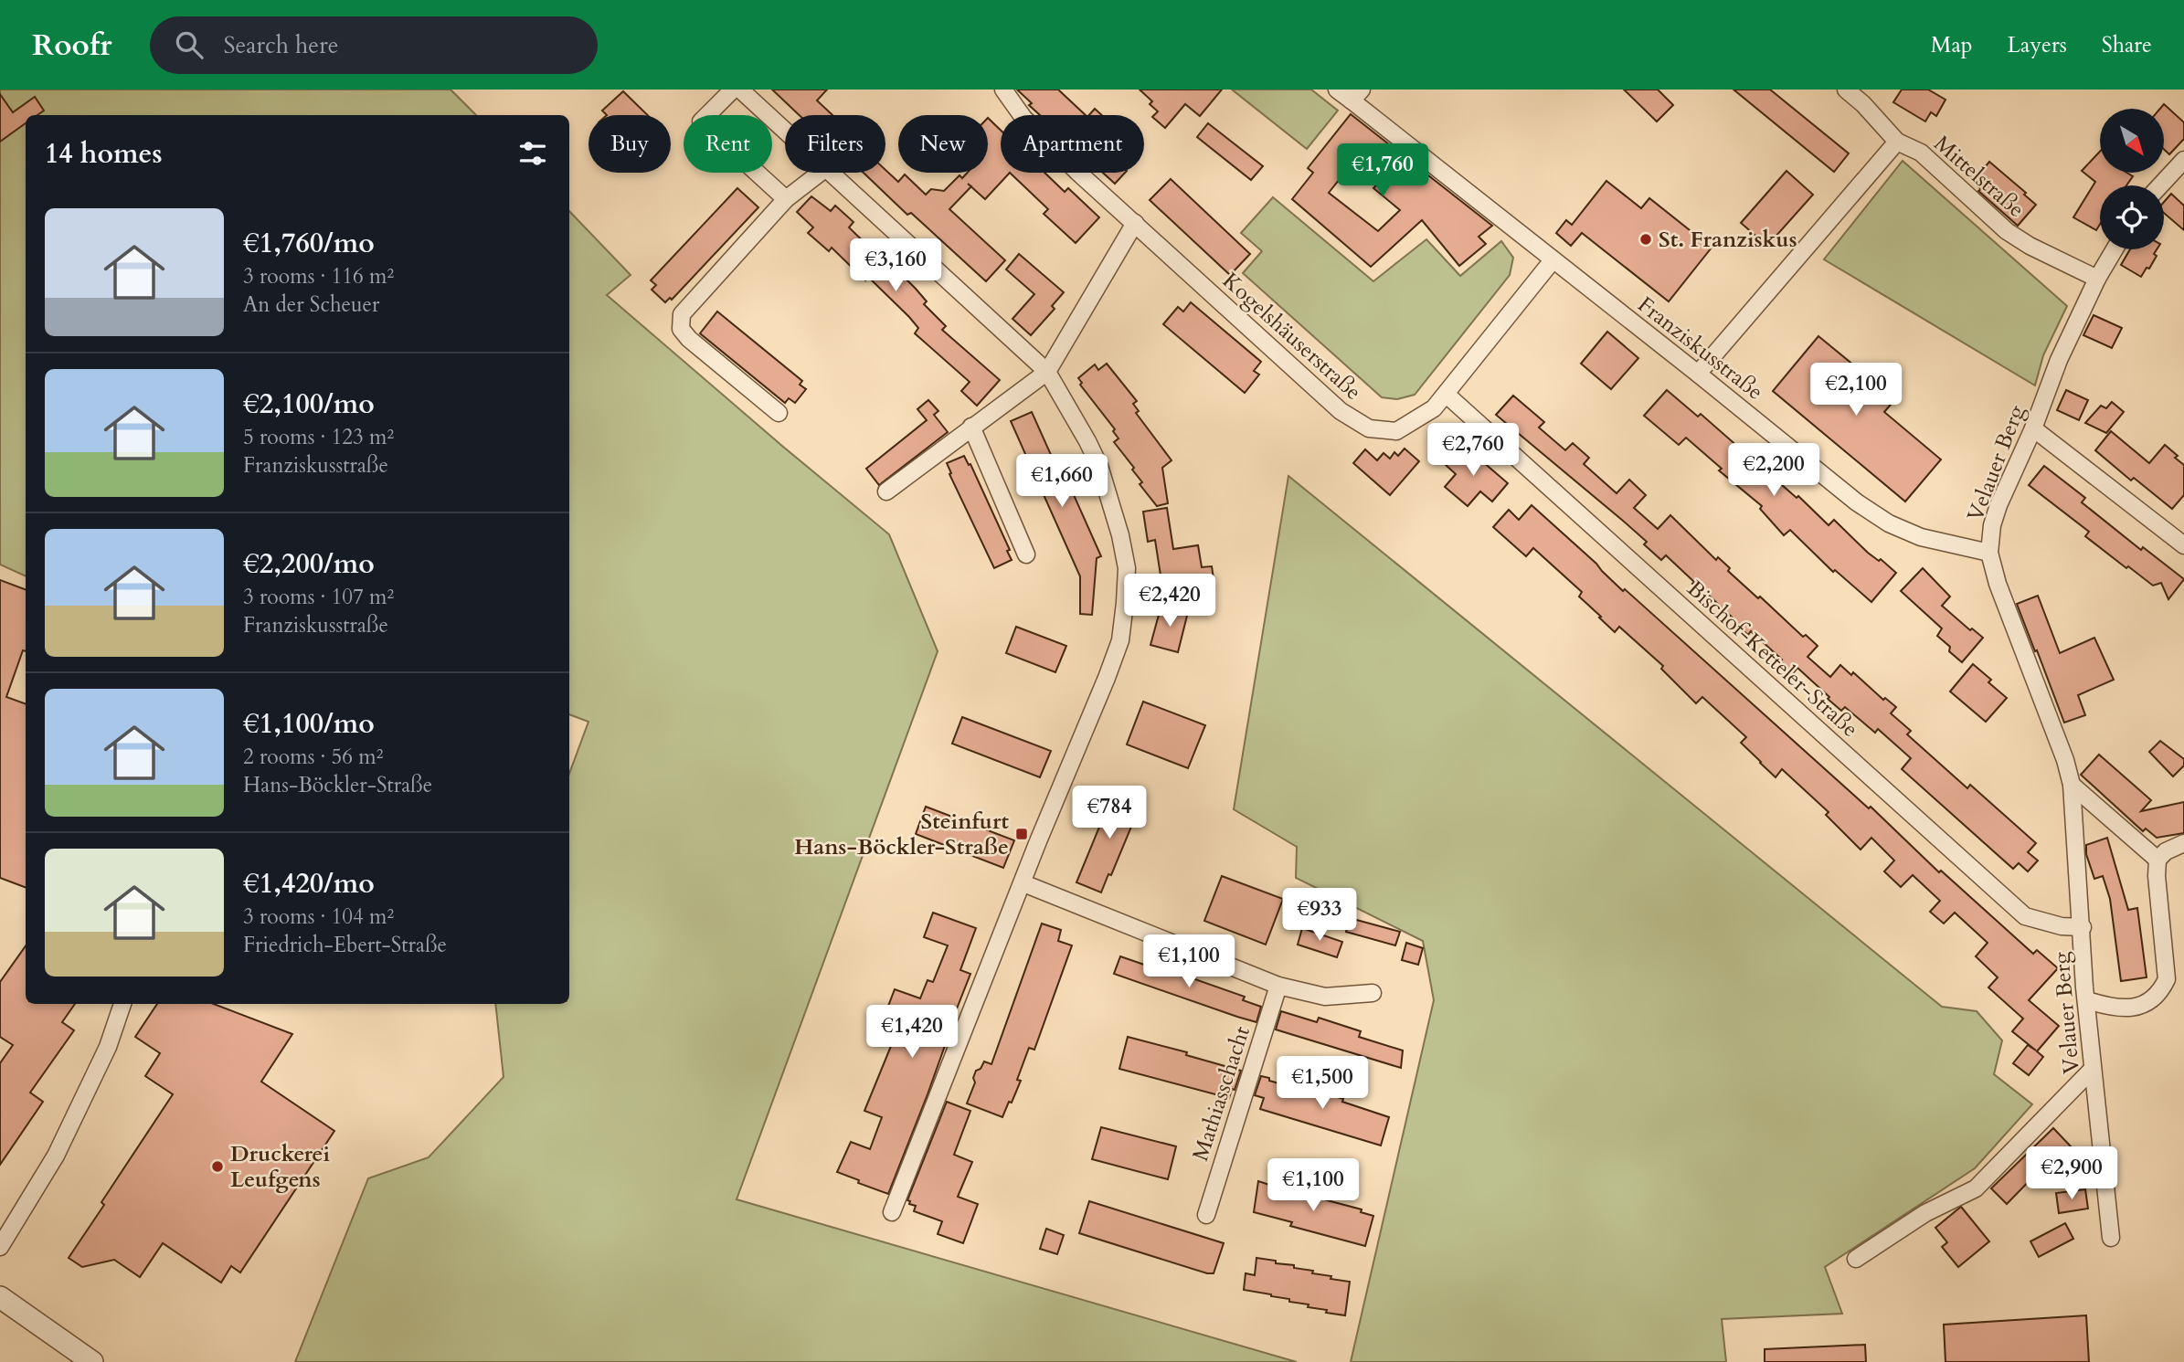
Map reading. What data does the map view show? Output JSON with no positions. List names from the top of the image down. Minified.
{"streets":{"street":["Mittelstraße","Kogelshäuserstraße","Franziskusstraße","Velauer Berg","Bischof-Ketteler-Straße","Mathiasschacht"]},"crossings":[["Mittelstraße","Velauer Berg"],["Kogelshäuserstraße","Franziskusstraße"],["Kogelshäuserstraße","Bischof-Ketteler-Straße"],["Franziskusstraße","Velauer Berg"],["Velauer Berg","Bischof-Ketteler-Straße"]],"places":{"other":["St. Franziskus","Druckerei Leufgens"],"transit":["Steinfurt Hans-Böckler-Straße"]},"north":"bottom right","page":{"header":"Roofr","search":"Search here","nav":["Map","Layers","Share"],"chip":["Buy","Rent","Filters","New","Apartment"],"heading":"14 homes","price":["€1,760","€3,160","€2,100","€2,760","€2,200","€1,660","€2,420","€784","€933","€1,100","€1,420","€1,500","€2,900","€1,100"],"list":[{"name":"€1,760/mo","note":"3 rooms · 116 m² · An der Scheuer"},{"name":"€2,100/mo","note":"5 rooms · 123 m² · Franziskusstraße"},{"name":"€2,200/mo","note":"3 rooms · 107 m² · Franziskusstraße"},{"name":"€1,100/mo","note":"2 rooms · 56 m² · Hans-Böckler-Straße"},{"name":"€1,420/mo","note":"3 rooms · 104 m² · Friedrich-Ebert-Straße"}]}}
